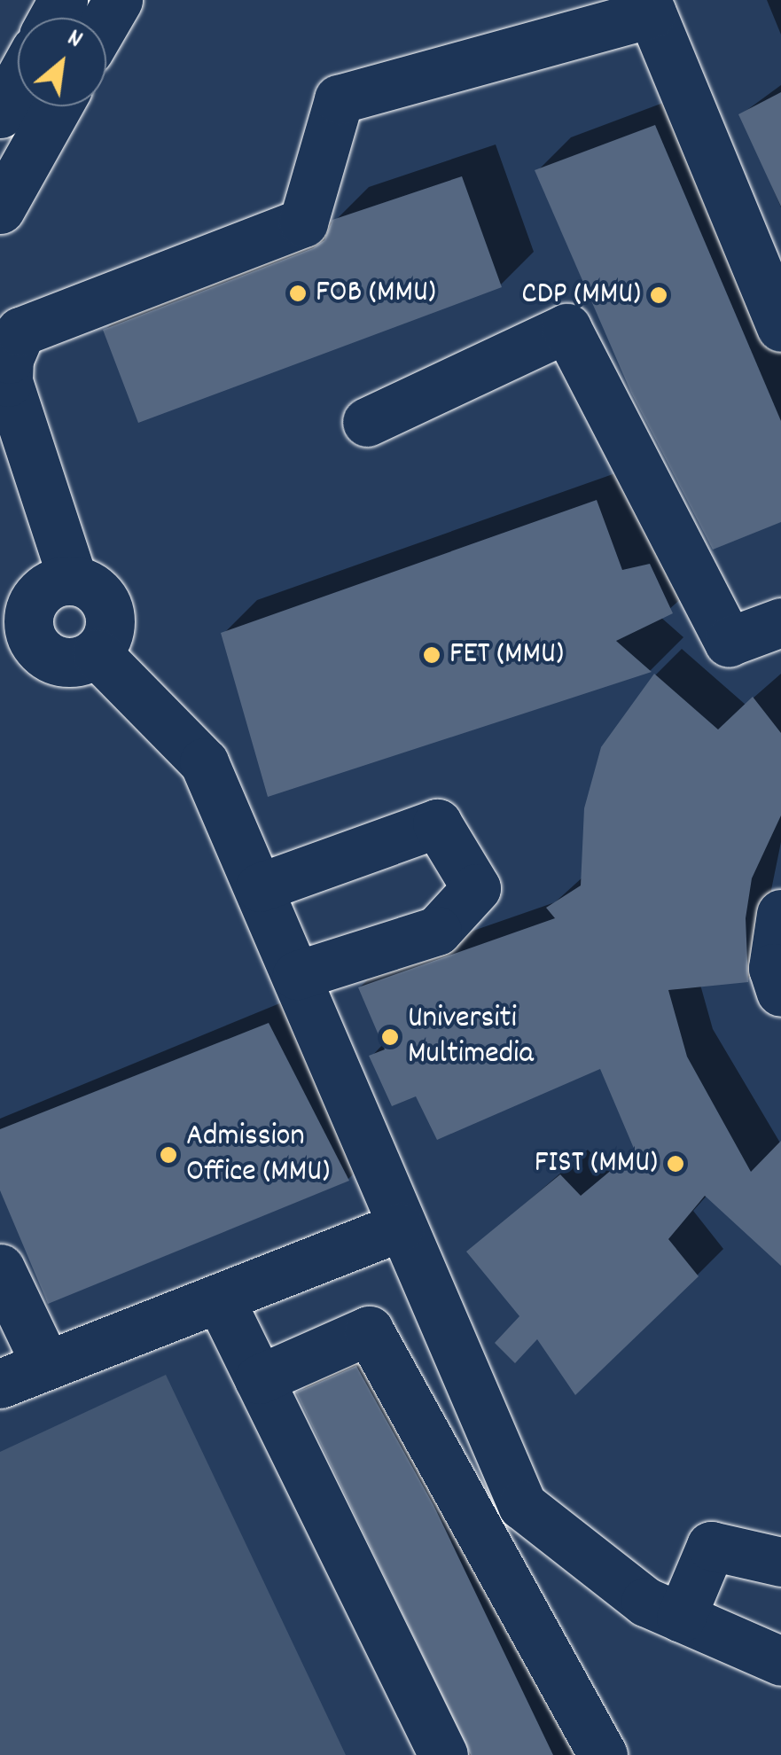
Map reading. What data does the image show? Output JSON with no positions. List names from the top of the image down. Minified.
{"places":["FOB (MMU)","CDP (MMU)","FET (MMU)","Universiti Multimedia","Admission Office (MMU)","FIST (MMU)"],"north":"top right"}
